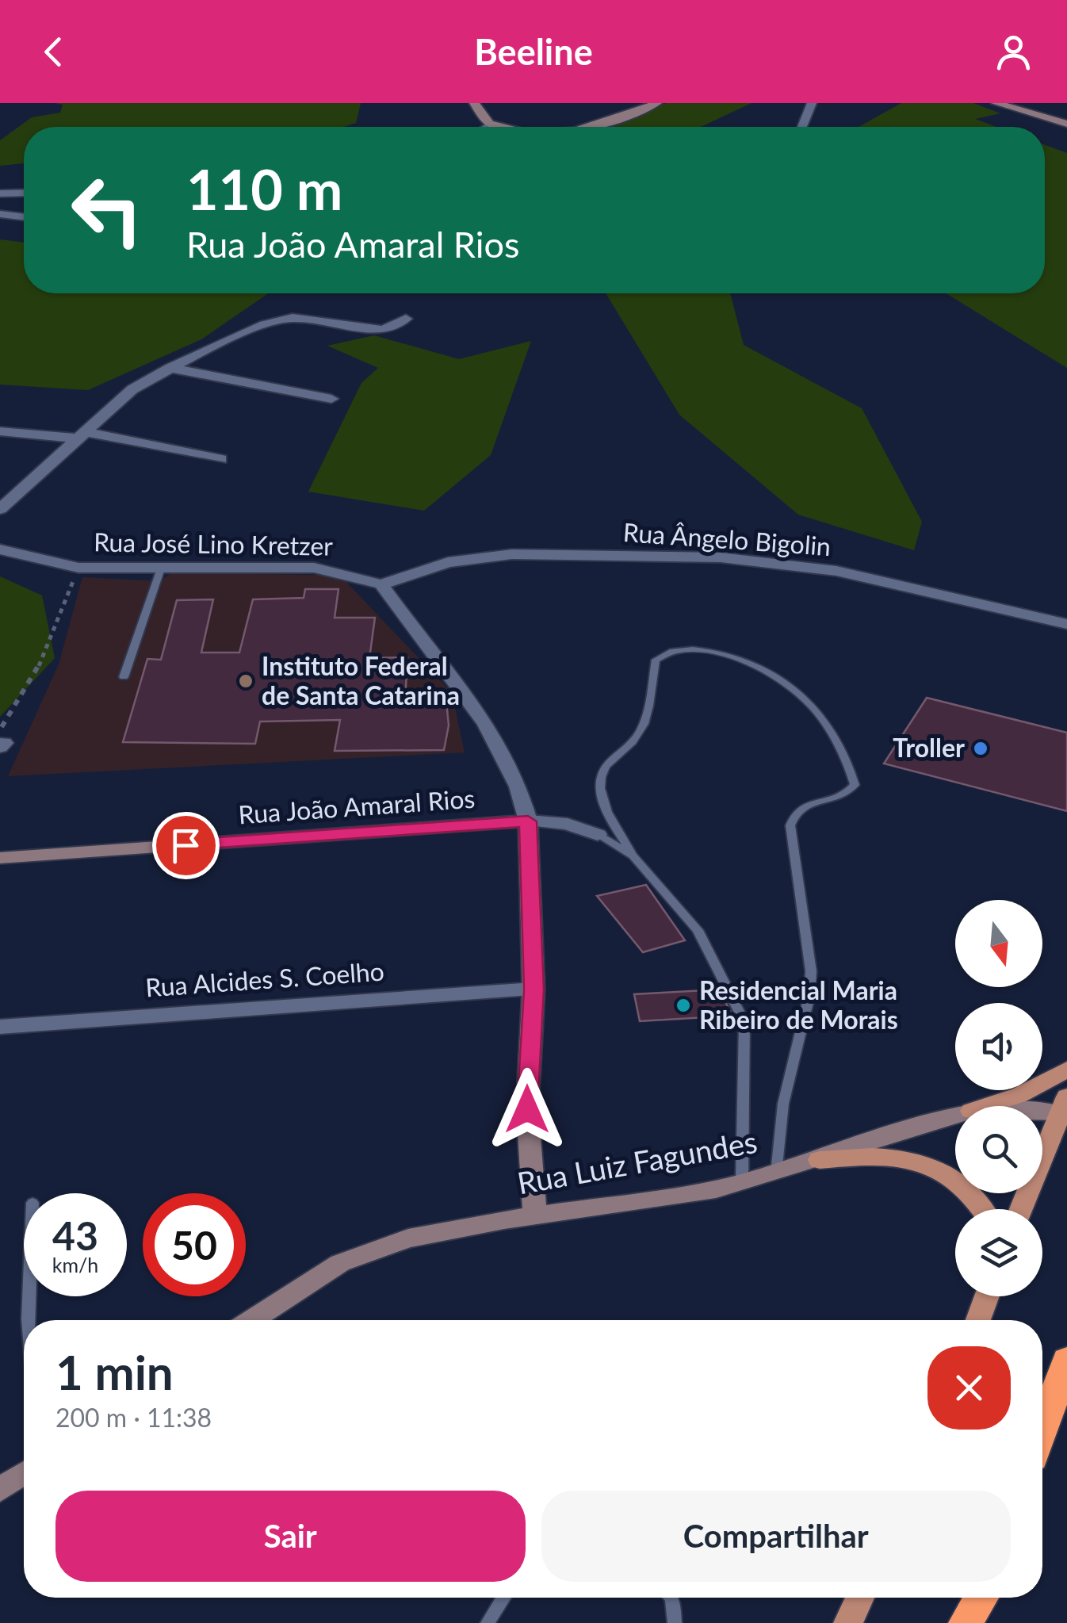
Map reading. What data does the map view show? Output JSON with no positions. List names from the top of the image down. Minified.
{"streets":{"main road":["Rua João Amaral Rios","Rua Luiz Fagundes"],"street":["Rua Ângelo Bigolin","Rua José Lino Kretzer","Rua Alcides S. Coelho"]},"crossings":[["Rua Ângelo Bigolin","Rua José Lino Kretzer"]],"places":["Instituto Federal de Santa Catarina","Troller","Residencial Maria Ribeiro de Morais"],"north":"bottom","page":{"header":"Beeline","turn":["110 m","Rua João Amaral Rios"],"speed":"43 km/h","limit":"50","heading":["1 min","200 m · 11:38"],"buttons":["Sair","Compartilhar"]}}
